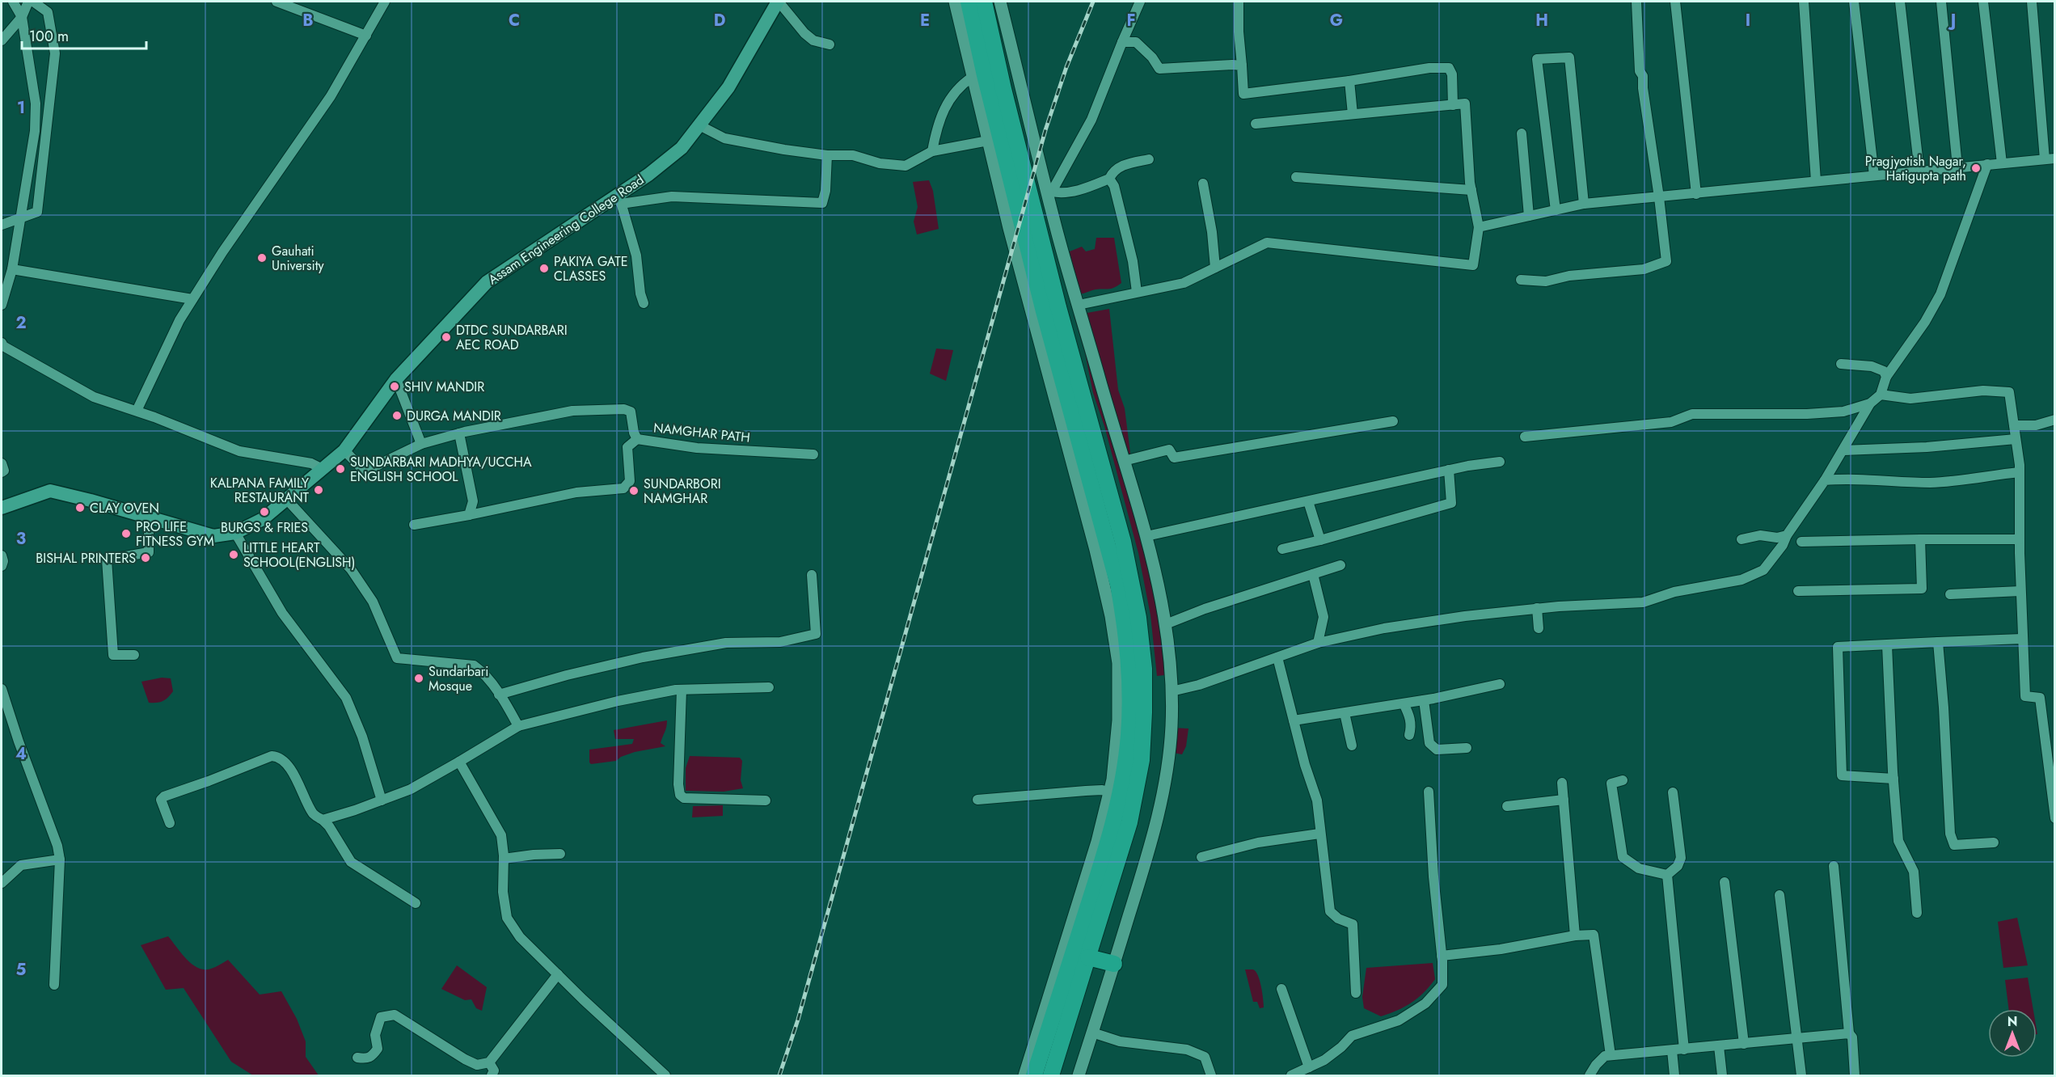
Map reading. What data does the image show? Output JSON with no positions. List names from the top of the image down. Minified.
{"streets":{"main road":["Assam Engineering College Road"],"street":["NAMGHAR PATH"]},"crossings":[["Assam Engineering College Road","NAMGHAR PATH"]],"places":["Pragjyotish Nagar, Hatigupta path","Gauhati University","PAKIYA GATE CLASSES","DTDC SUNDARBARI AEC ROAD","SHIV MANDIR","DURGA MANDIR","SUNDARBARI MADHYA/UCCHA ENGLISH SCHOOL","KALPANA FAMILY RESTAURANT","SUNDARBORI NAMGHAR","CLAY OVEN","BURGS & FRIES","PRO LIFE FITNESS GYM","LITTLE HEART SCHOOL(ENGLISH)","BISHAL PRINTERS","Sundarbari Mosque"],"scale_bar":"100 m","north":"top","grid":{"columns":["B","C","D","E","F","G","H","I","J"],"rows":["1","2","3","4","5"]}}
